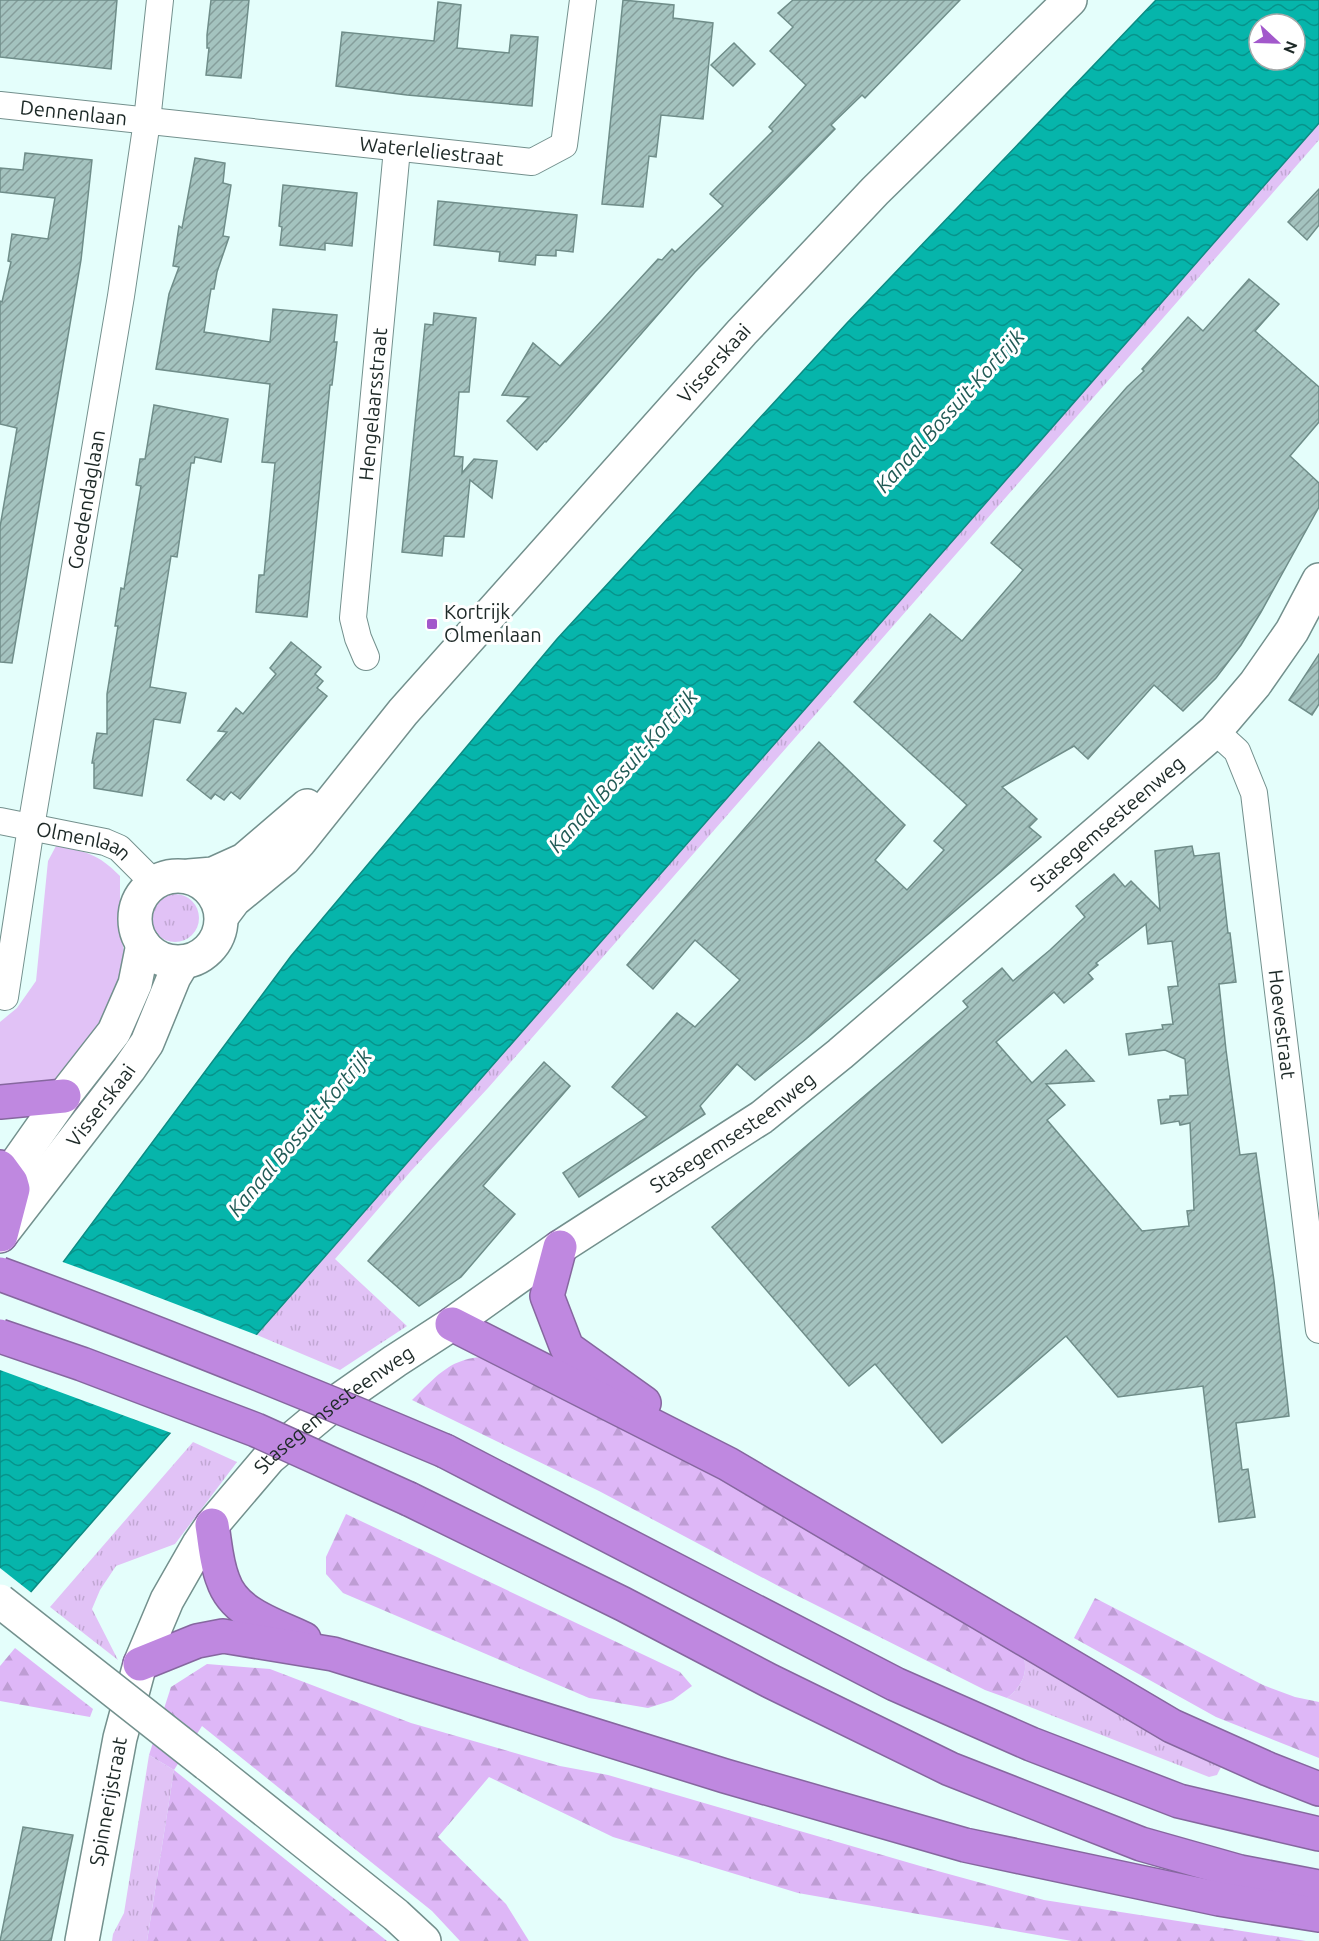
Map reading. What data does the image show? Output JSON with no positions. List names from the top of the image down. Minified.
{"streets":{"street":["Dennenlaan","Waterleliestraat","Visserskaai","Hengelaarsstraat","Goedendaglaan","Stasegemsesteenweg","Olmenlaan","Hoevestraat","Spinnerijstraat"]},"crossings":[["Dennenlaan","Waterleliestraat"],["Dennenlaan","Goedendaglaan"],["Waterleliestraat","Hengelaarsstraat"],["Waterleliestraat","Goedendaglaan"],["Visserskaai","Olmenlaan"],["Goedendaglaan","Olmenlaan"],["Stasegemsesteenweg","Hoevestraat"],["Stasegemsesteenweg","Spinnerijstraat"]],"water":["Kanaal Bossuit-Kortrijk"],"places":{"transit":["Kortrijk Olmenlaan"]},"north":"right"}
